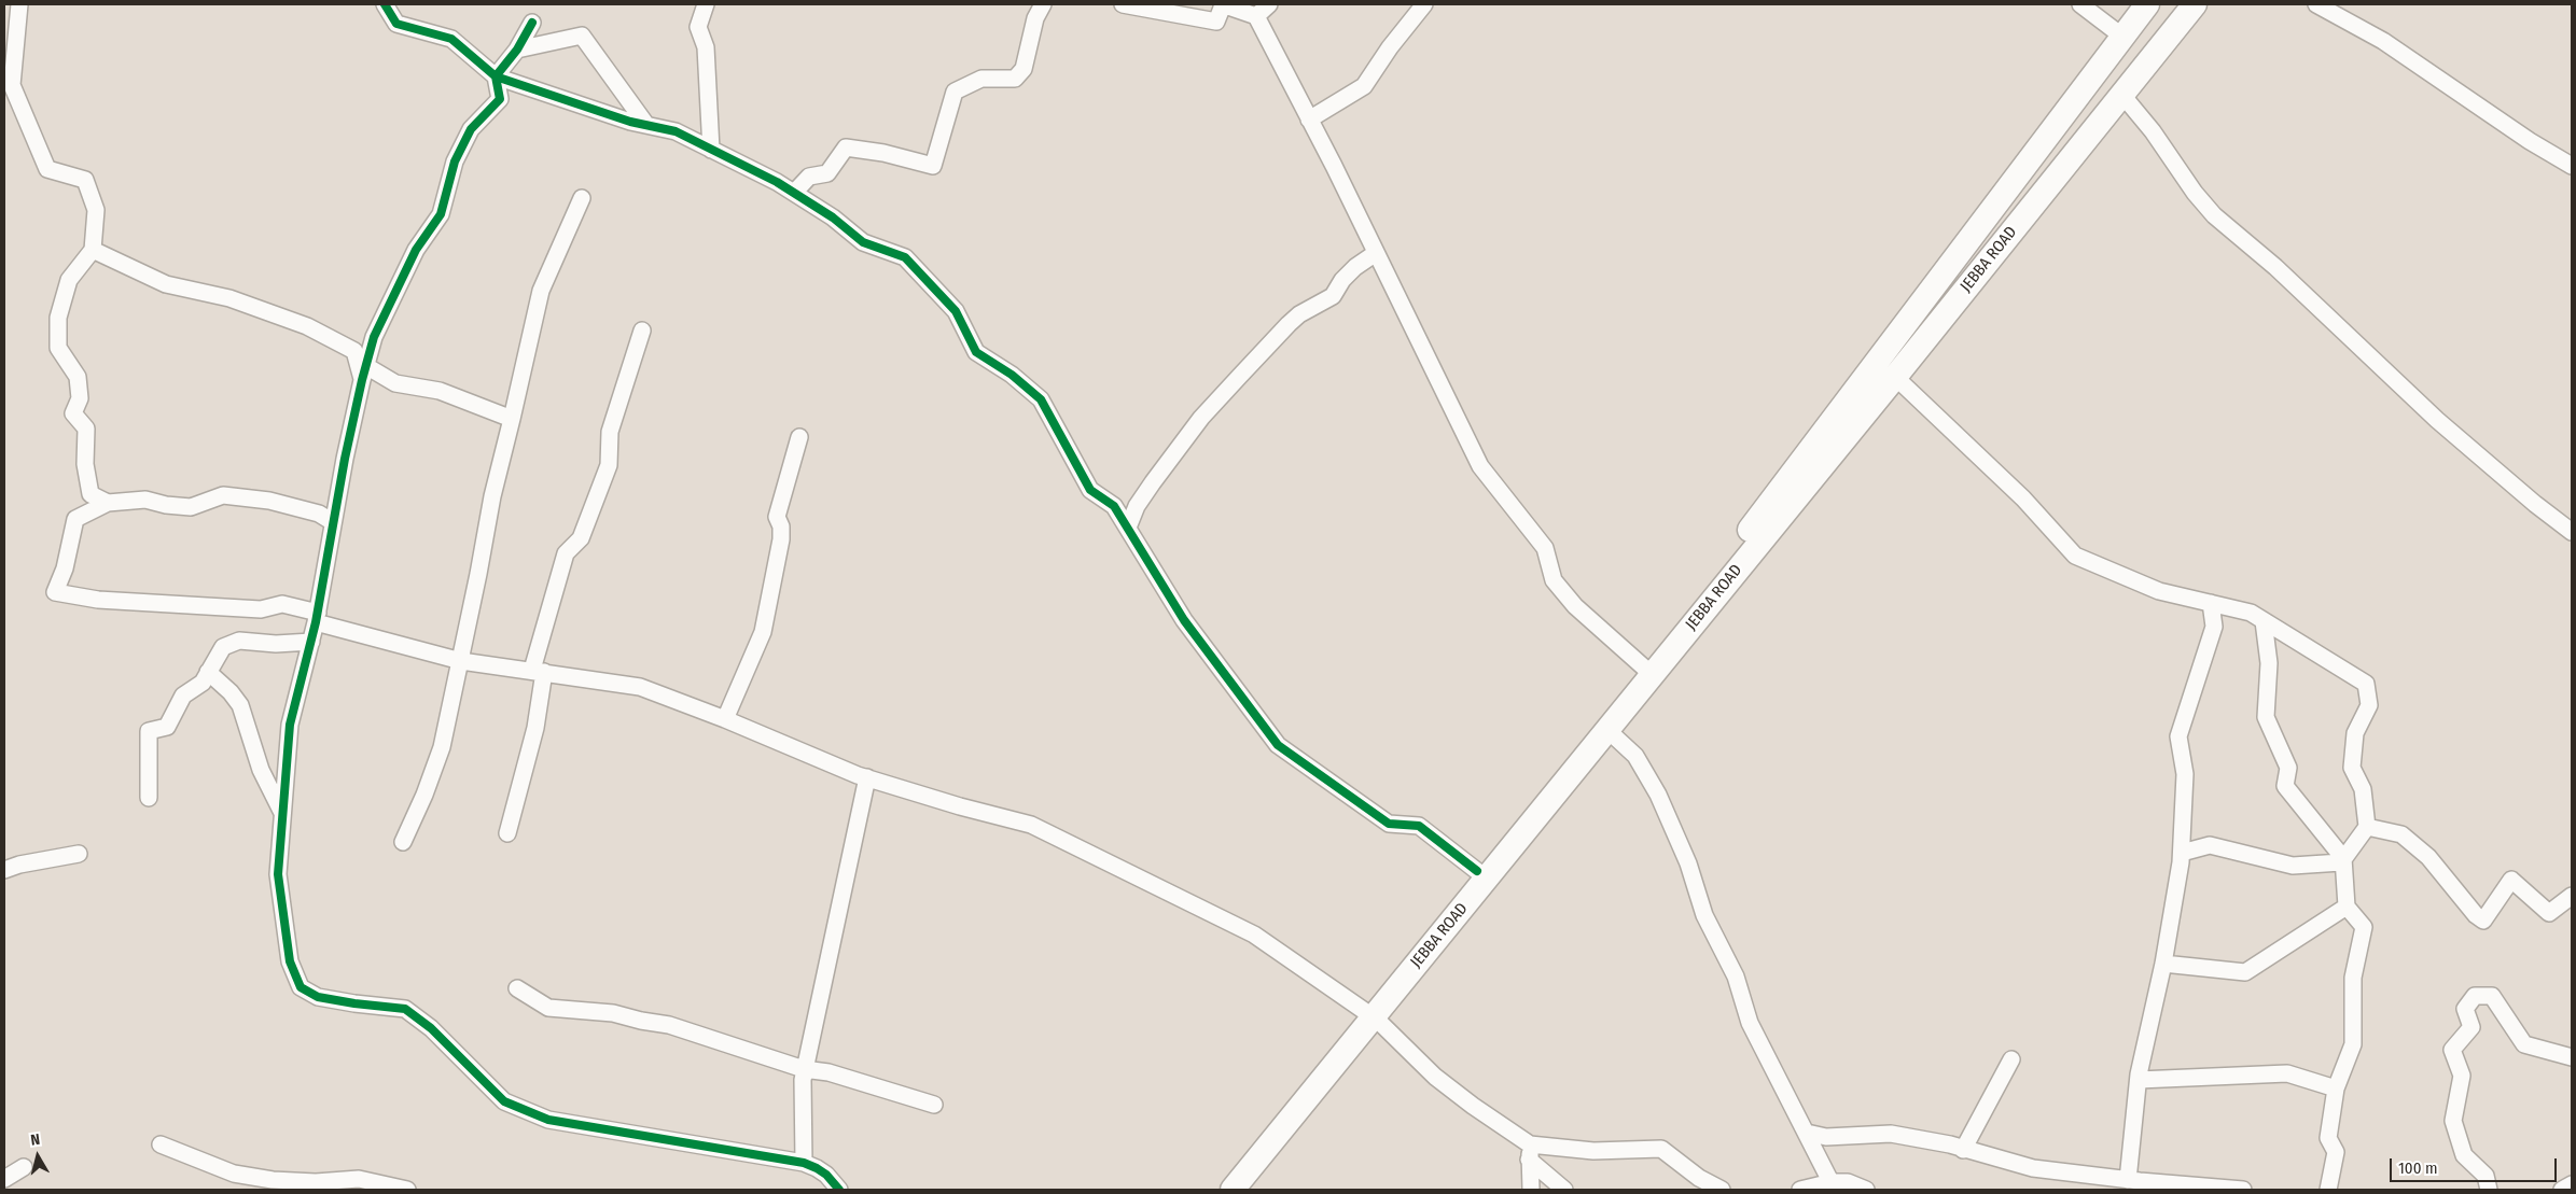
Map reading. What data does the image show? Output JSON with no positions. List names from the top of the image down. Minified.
{"streets":{"highway":["JEBBA ROAD"]},"scale_bar":"100 m","north":"top"}
